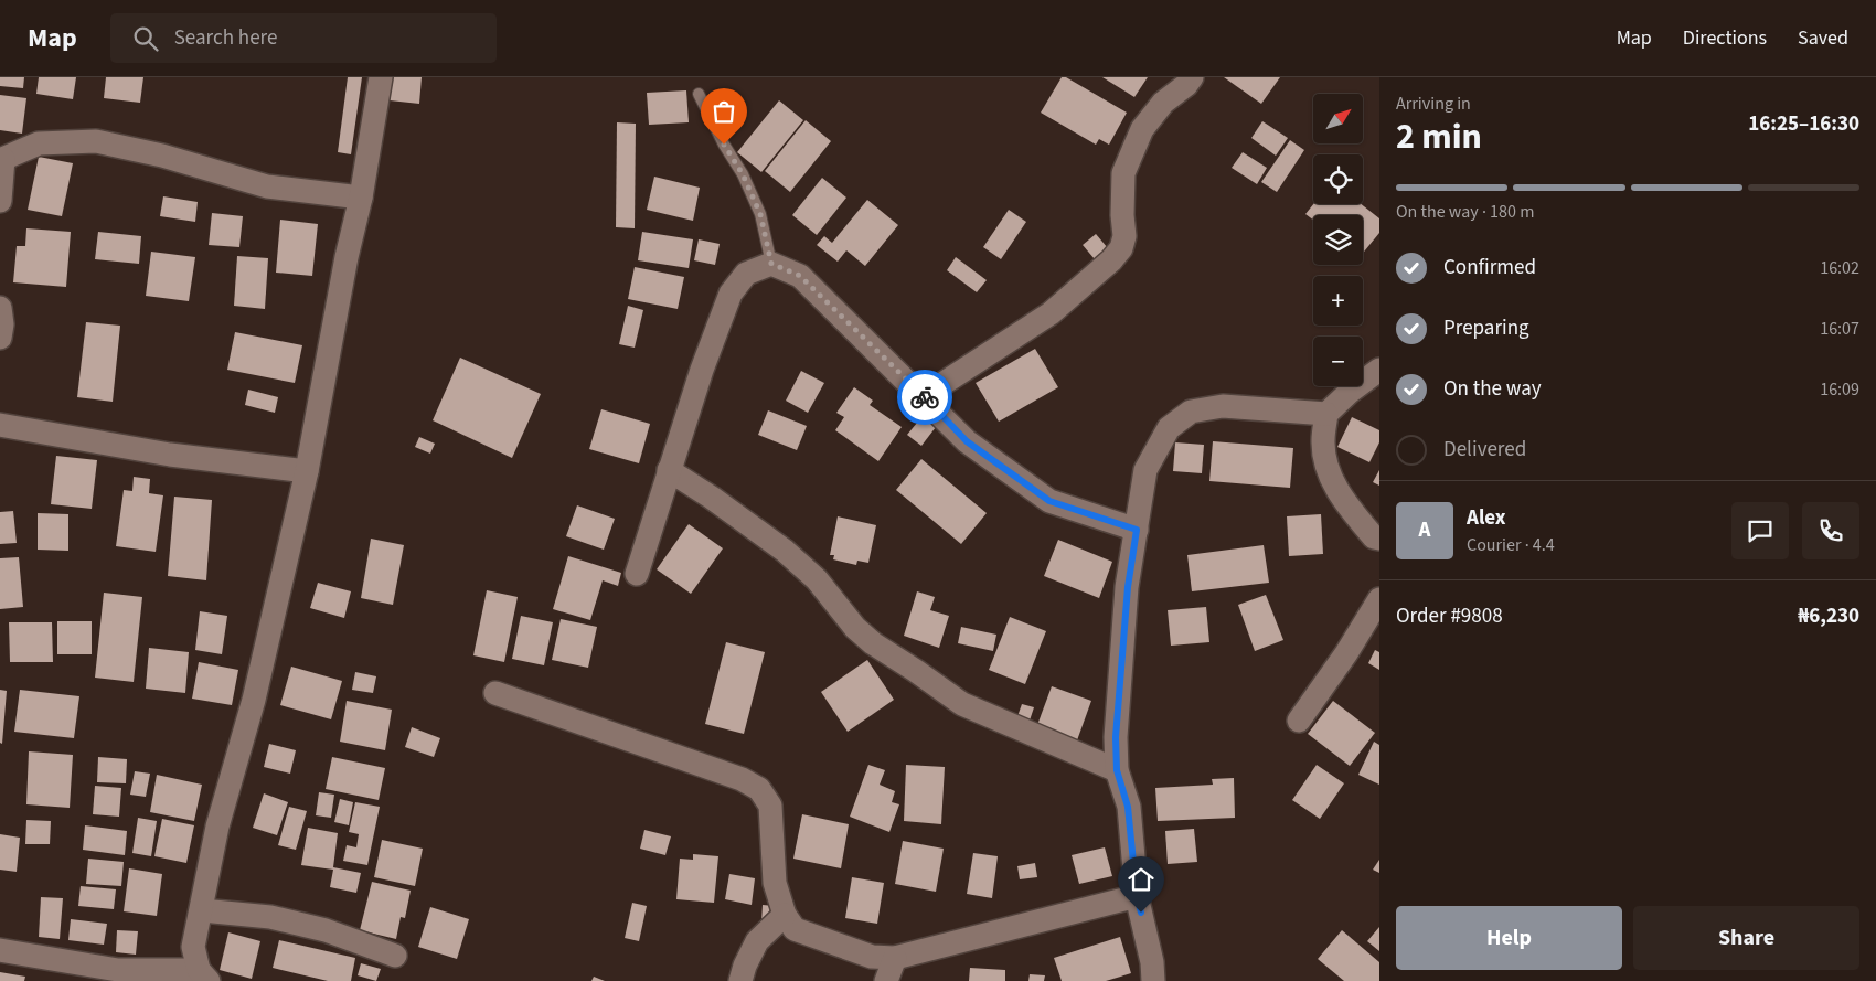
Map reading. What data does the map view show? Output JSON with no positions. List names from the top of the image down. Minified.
{"north":"top right","page":{"header":"Map","search":"Search here","nav":["Map","Directions","Saved"],"heading":["2 min","Arriving in","16:25–16:30"],"panel":["Alex","Courier · 4.4","Order #9808","₦6,230"],"map_buttons":["+","−"],"bar":"On the way · 180 m","list":[["Confirmed","16:02"],["Preparing","16:07"],["On the way","16:09"],"Delivered"],"round":"A","buttons":["Help","Share"]}}
